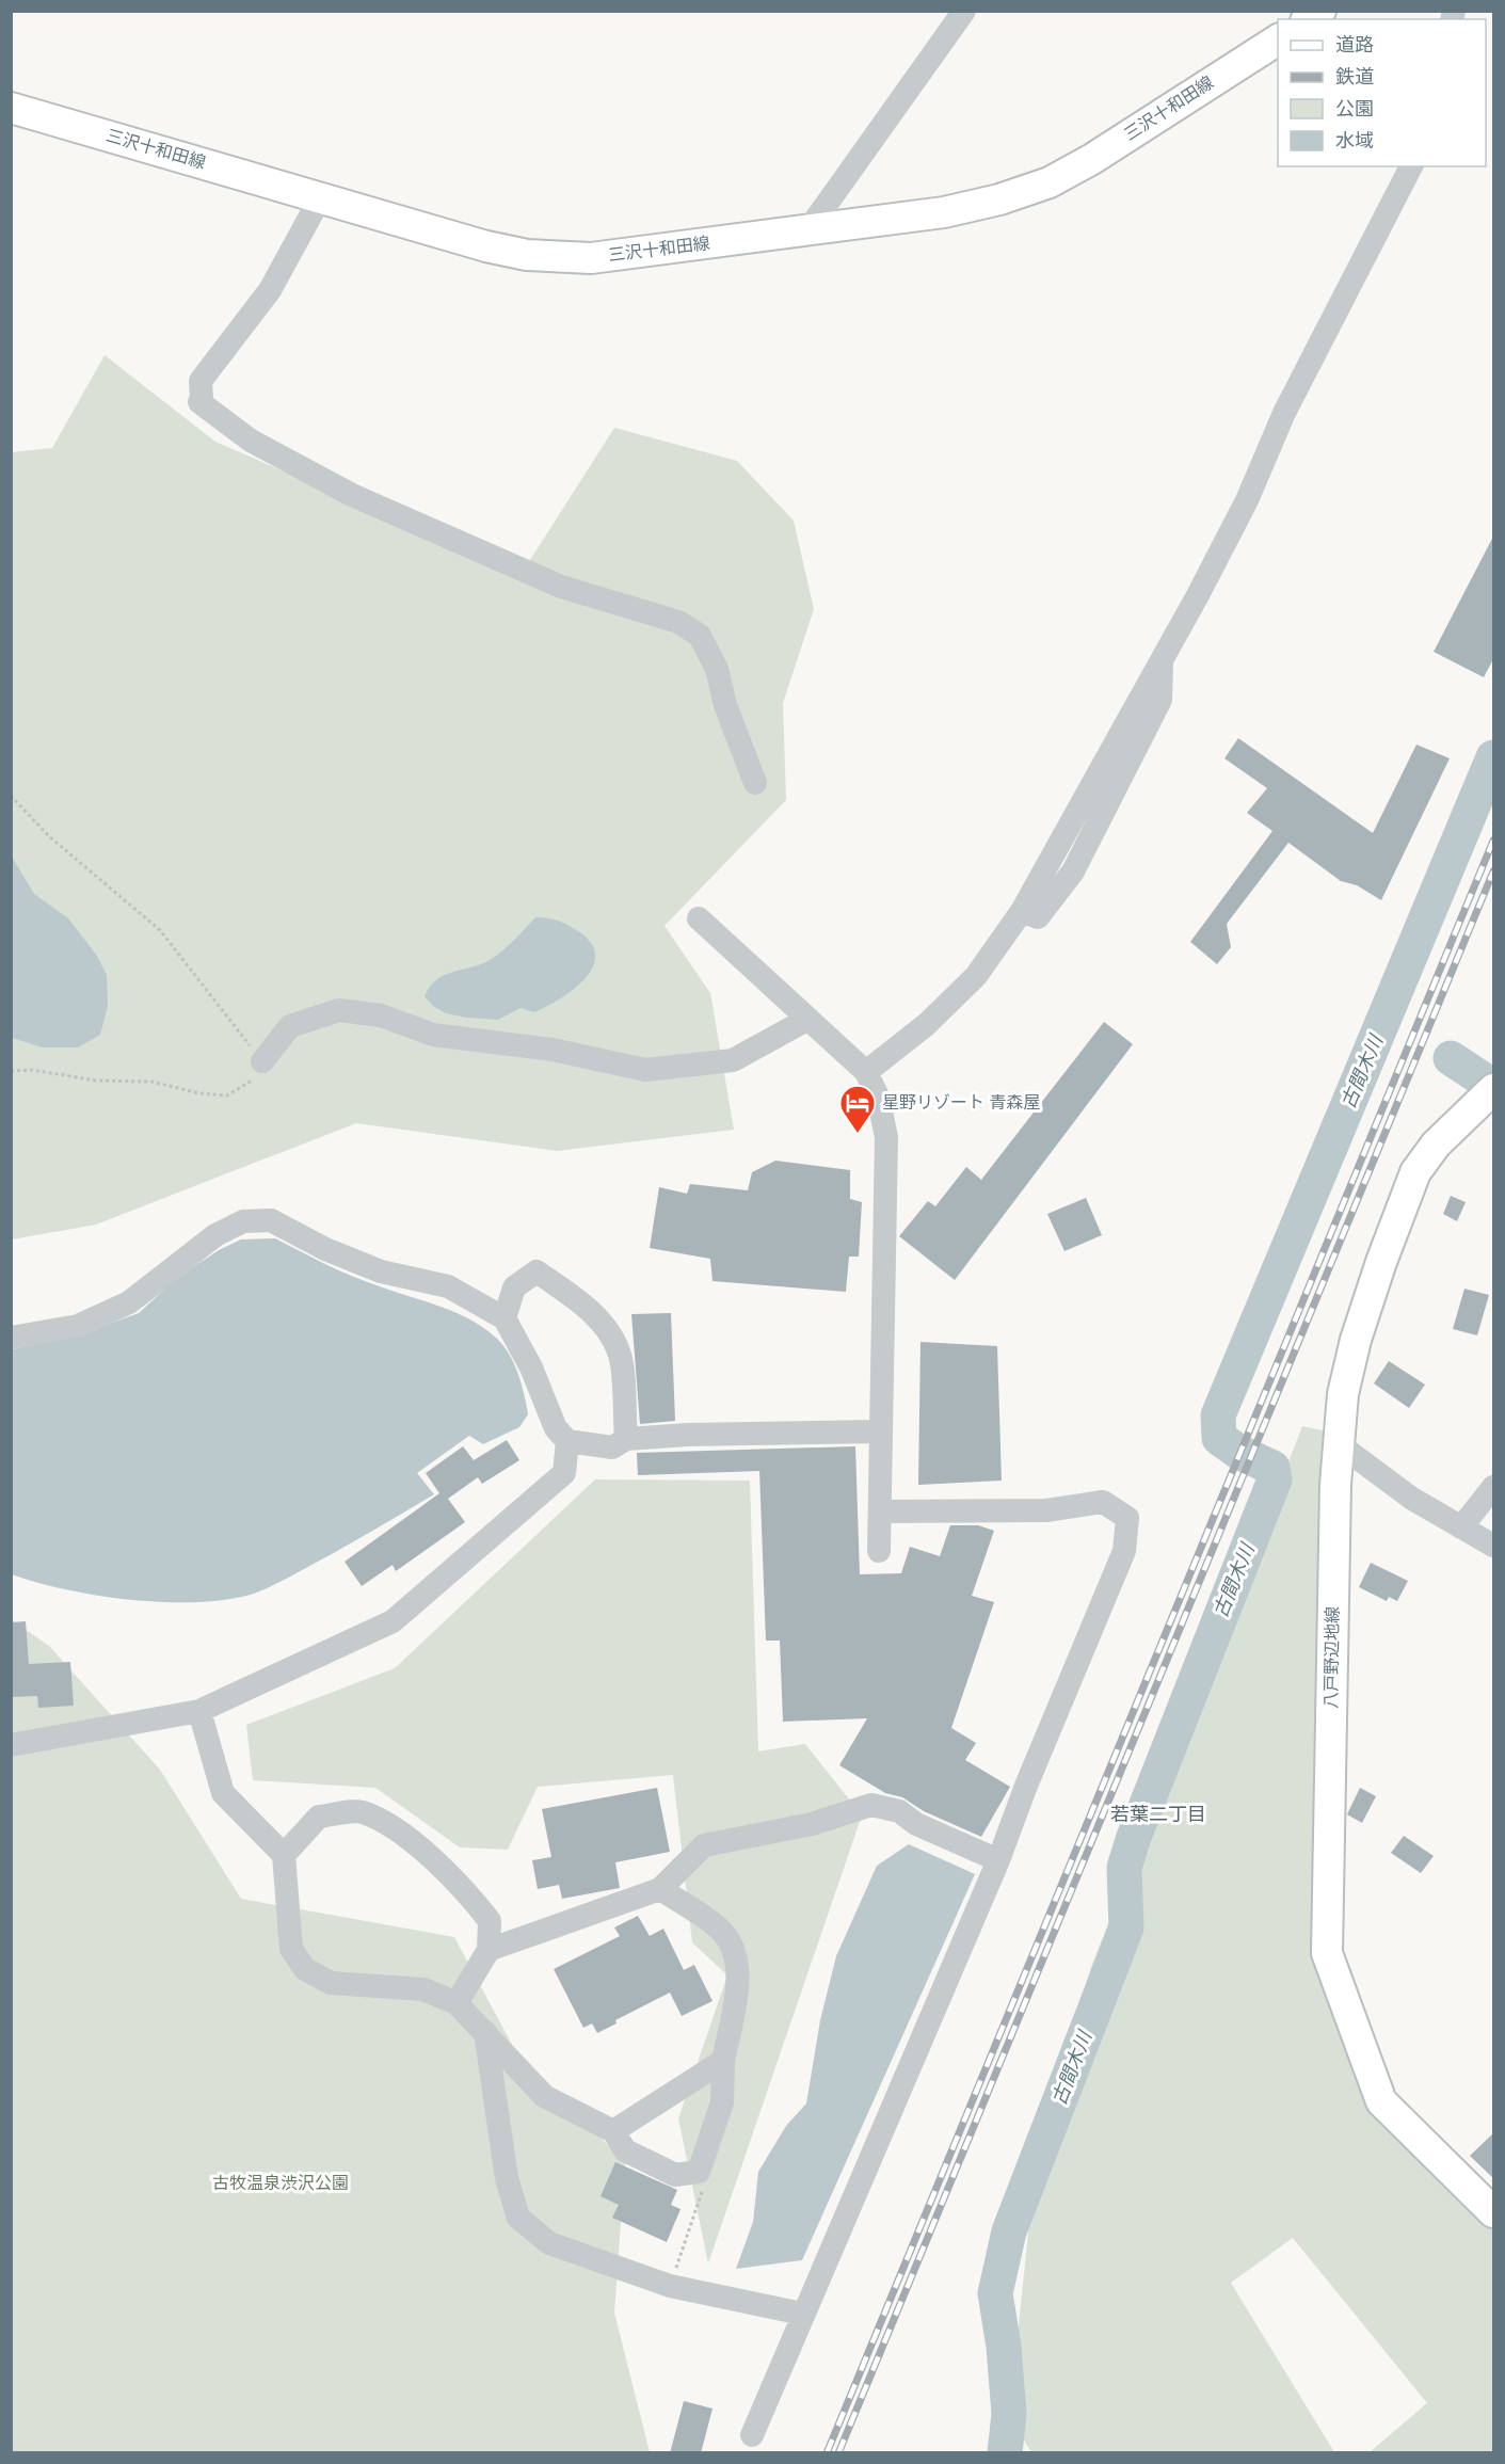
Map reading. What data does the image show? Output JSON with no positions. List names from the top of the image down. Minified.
{"streets":{"main road":["三沢十和田線","八戸野辺地線"]},"districts":["若葉二丁目"],"water":["古間木川"],"parks":["古牧温泉渋沢公園"],"places":{"hotel":["星野リゾート 青森屋"]},"legend":["道路","鉄道","公園","水域"]}
